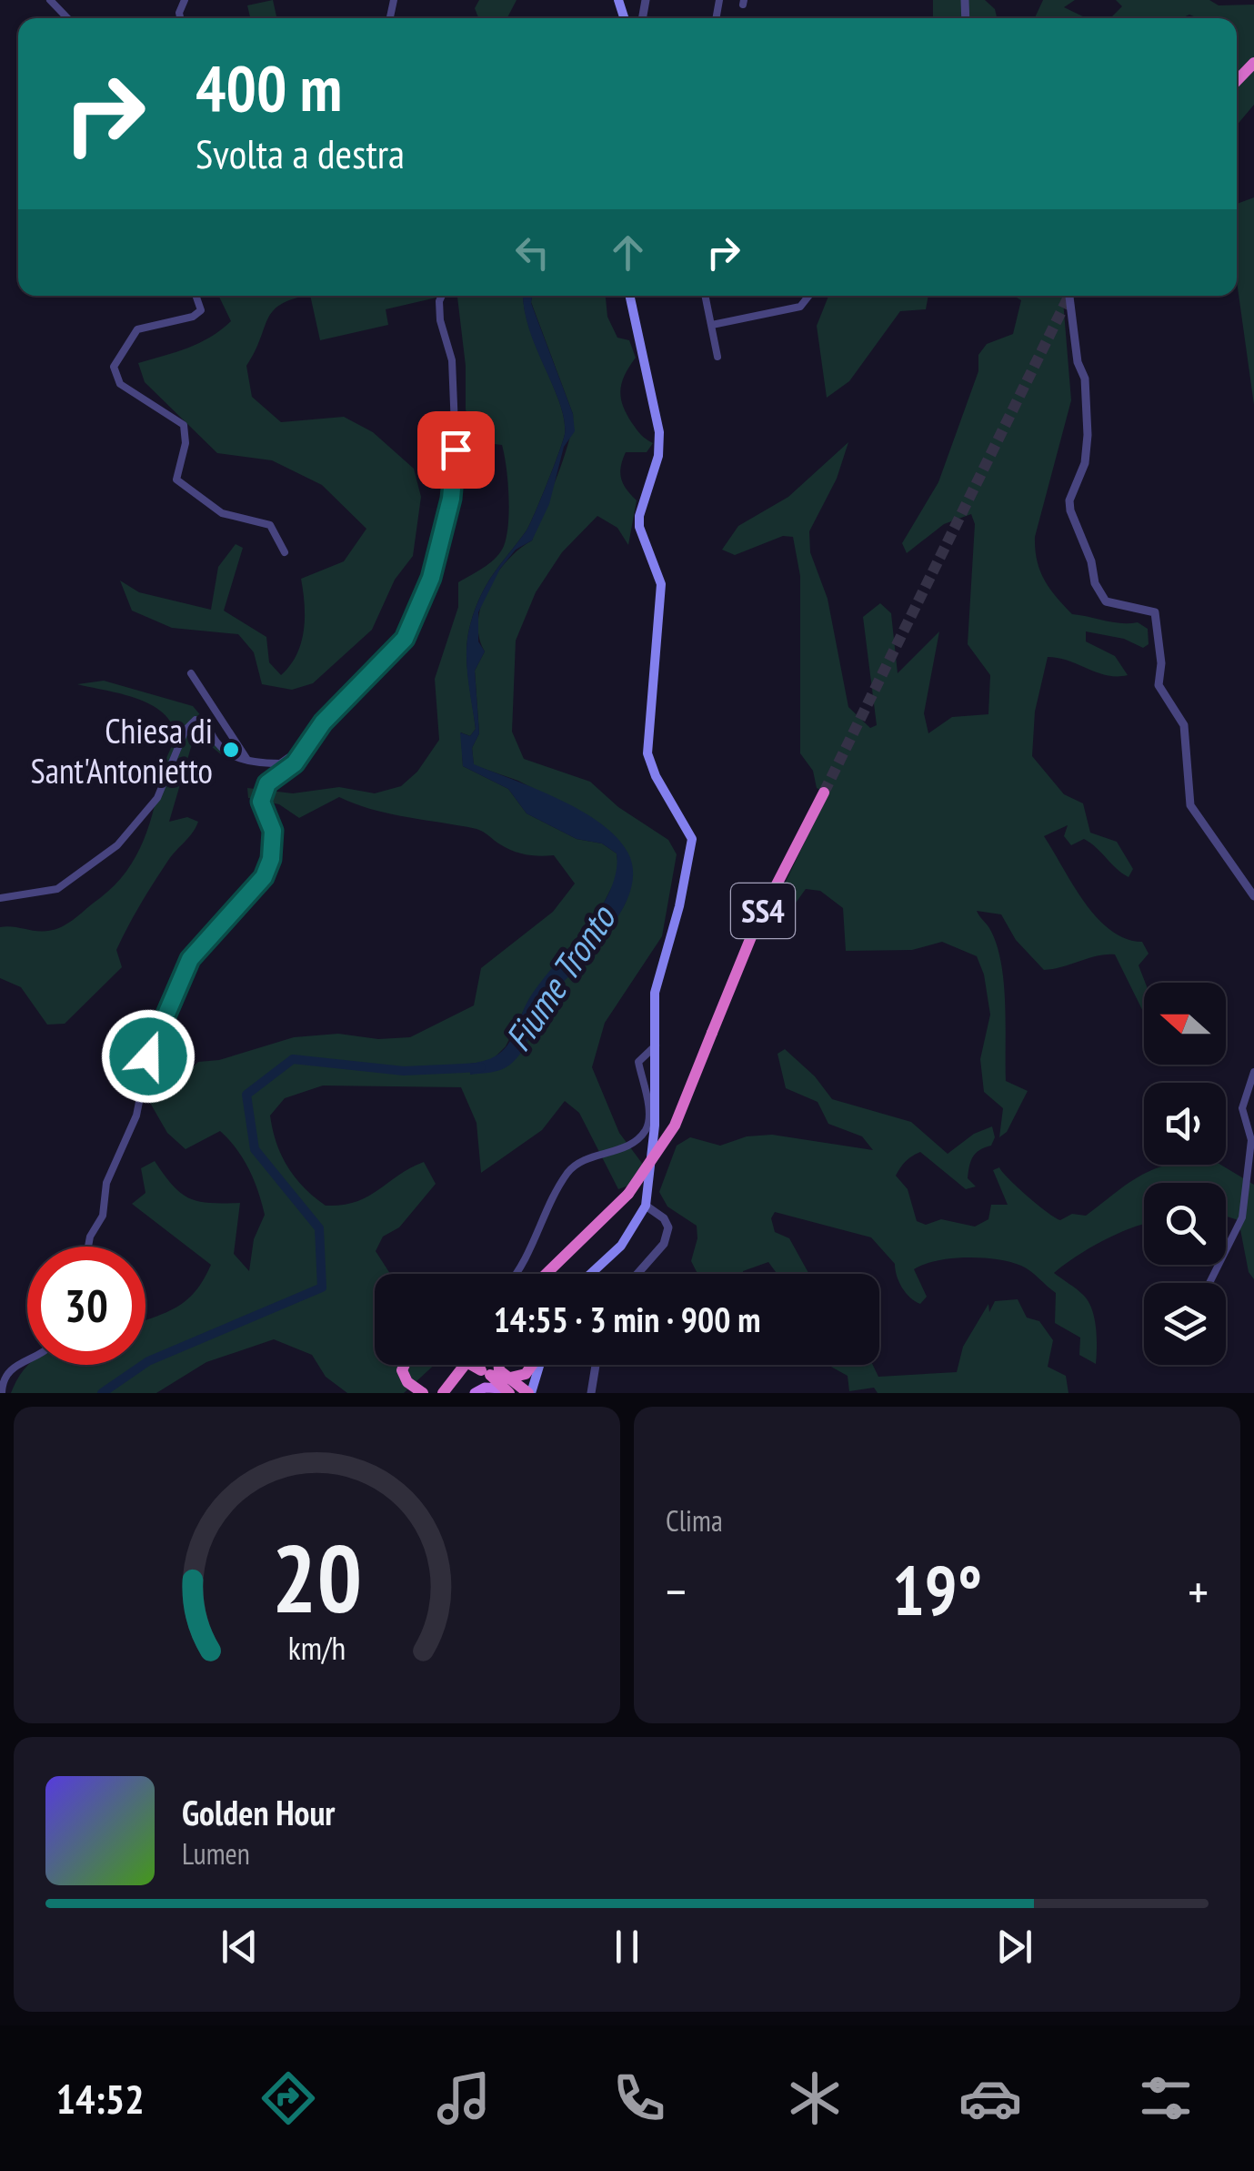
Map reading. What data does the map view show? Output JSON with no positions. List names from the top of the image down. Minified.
{"streets":{"highway":["SS4"]},"water":["Fiume Tronto"],"places":["Chiesa di Sant'Antonietto"],"north":"left","page":{"turn":["400 m","Svolta a destra"],"limit":"30","trip":"14:55 · 3 min · 900 m","tile":"Clima","heat":["−","19°","+"],"song":["Golden Hour","Lumen"],"tabs":"14:52","gauge":["20","km/h"]}}
